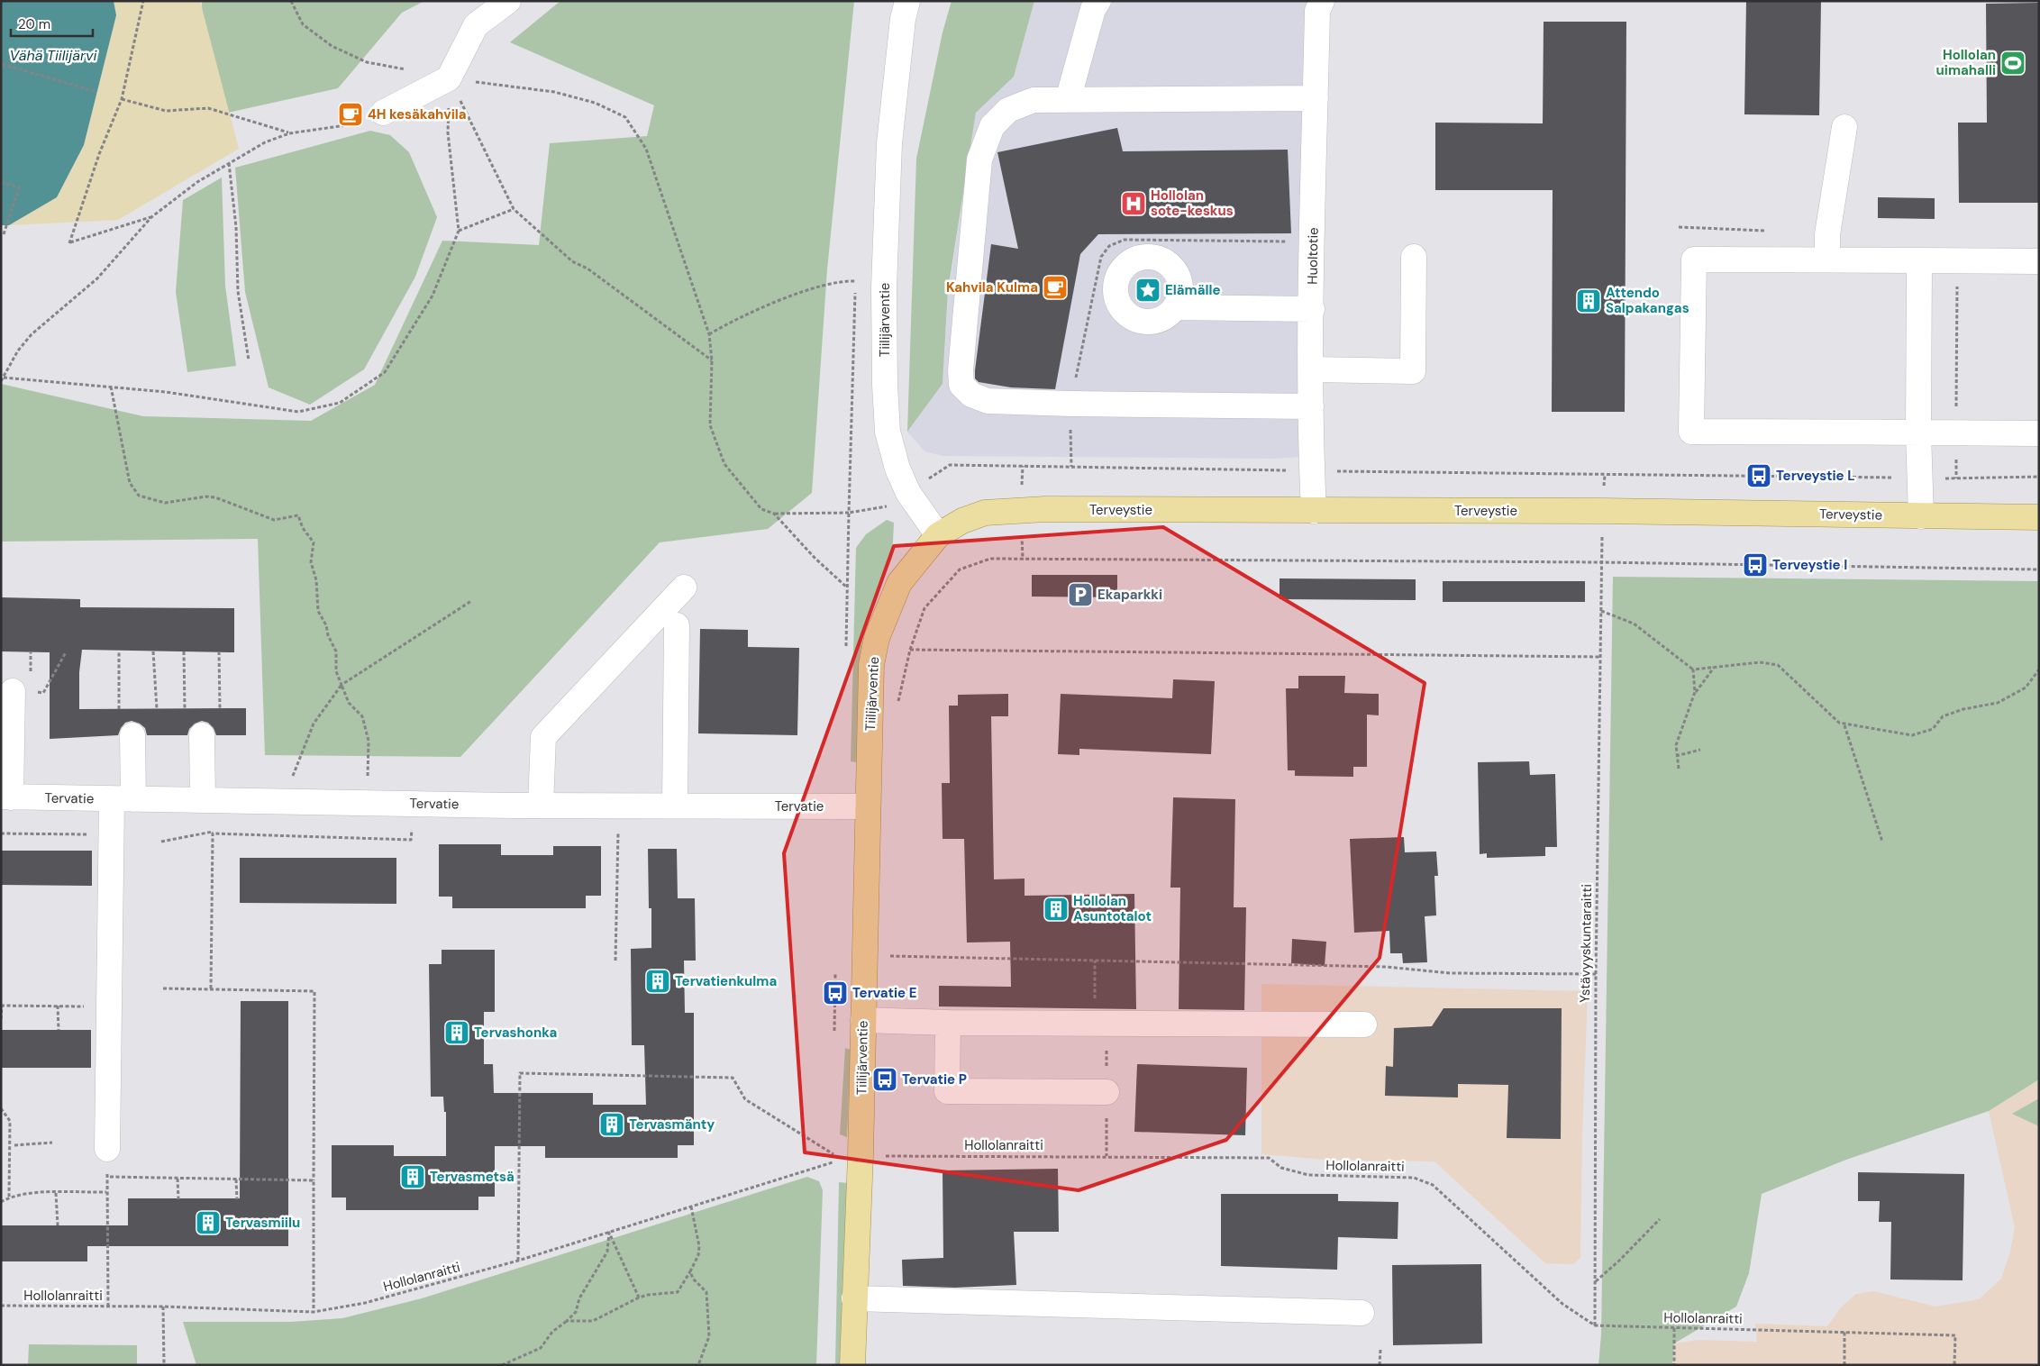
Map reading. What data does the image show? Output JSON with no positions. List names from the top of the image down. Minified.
{"streets":{"main road":["Tiilijärventie","Terveystie"],"street":["Huoltotie","Tervatie"],"path":["Ystävyyskuntaraitti","Hollolanraitti"]},"crossings":[["Huoltotie","Terveystie"],["Tiilijärventie","Terveystie"],["Tiilijärventie","Tervatie"],["Tiilijärventie","Hollolanraitti"],["Ystävyyskuntaraitti","Hollolanraitti"]],"water":["Vähä Tiilijärvi"],"places":{"sports":["Hollolan uimahalli"],"cafe":["4H kesäkahvila","Kahvila Kulma"],"hospital":["Hollolan sote-keskus"],"place":["Elämälle"],"building":["Attendo Salpakangas","Hollolan Asuntotalot","Tervatienkulma","Tervashonka","Tervasmänty","Tervasmetsä","Tervasmiilu"],"bus stop":["Terveystie L","Terveystie I","Tervatie E","Tervatie P"],"parking":["Ekaparkki"]},"scale_bar":"20 m"}
